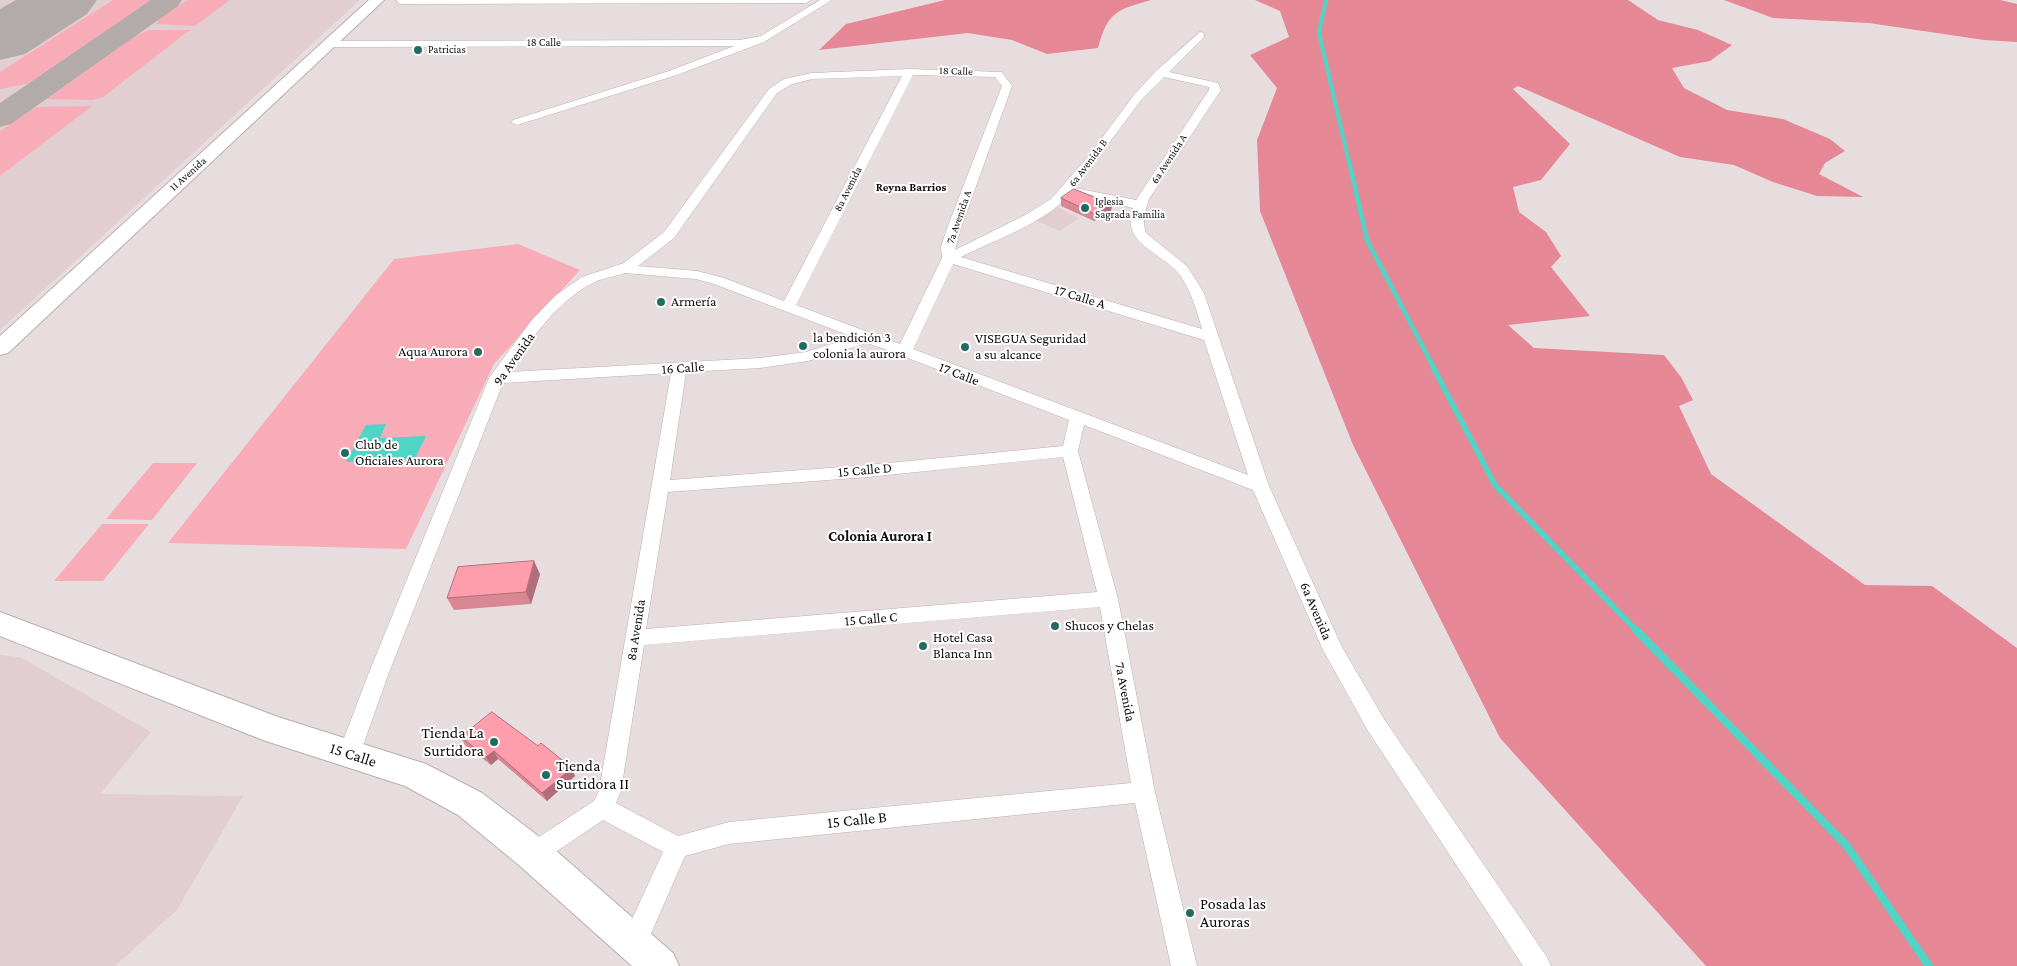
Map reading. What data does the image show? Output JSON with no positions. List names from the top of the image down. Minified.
{"streets":{"main road":["11 Avenida","15 Calle"],"street":["18 Calle","6a Avenida A","6a Avenida B","8a Avenida","7a Avenida A","17 Calle A","9a Avenida","16 Calle","17 Calle","15 Calle D","6a Avenida","15 Calle C","7a Avenida","15 Calle B"]},"crossings":[["18 Calle","11 Avenida"],["18 Calle","8a Avenida"],["18 Calle","7a Avenida A"],["18 Calle","9a Avenida"],["6a Avenida A","6a Avenida B"],["6a Avenida A","6a Avenida"],["6a Avenida B","7a Avenida A"],["6a Avenida B","17 Calle A"],["8a Avenida","16 Calle"],["8a Avenida","17 Calle"],["8a Avenida","15 Calle D"],["8a Avenida","15 Calle C"],["7a Avenida A","17 Calle A"],["7a Avenida A","17 Calle"],["17 Calle A","6a Avenida"],["9a Avenida","16 Calle"],["9a Avenida","17 Calle"],["9a Avenida","15 Calle"],["16 Calle","17 Calle"],["17 Calle","6a Avenida"],["17 Calle","7a Avenida"],["15 Calle D","7a Avenida"],["15 Calle C","7a Avenida"],["7a Avenida","15 Calle B"]],"districts":["Reyna Barrios","Colonia Aurora I"],"places":["Patricias","Iglesia Sagrada Familia","Armería","la bendición 3 colonia la aurora","VISEGUA Seguridad a su alcance","Aqua Aurora","Club de Oficiales Aurora","Shucos y Chelas","Hotel Casa Blanca Inn","Tienda La Surtidora","Tienda Surtidora II","Posada las Auroras"]}
